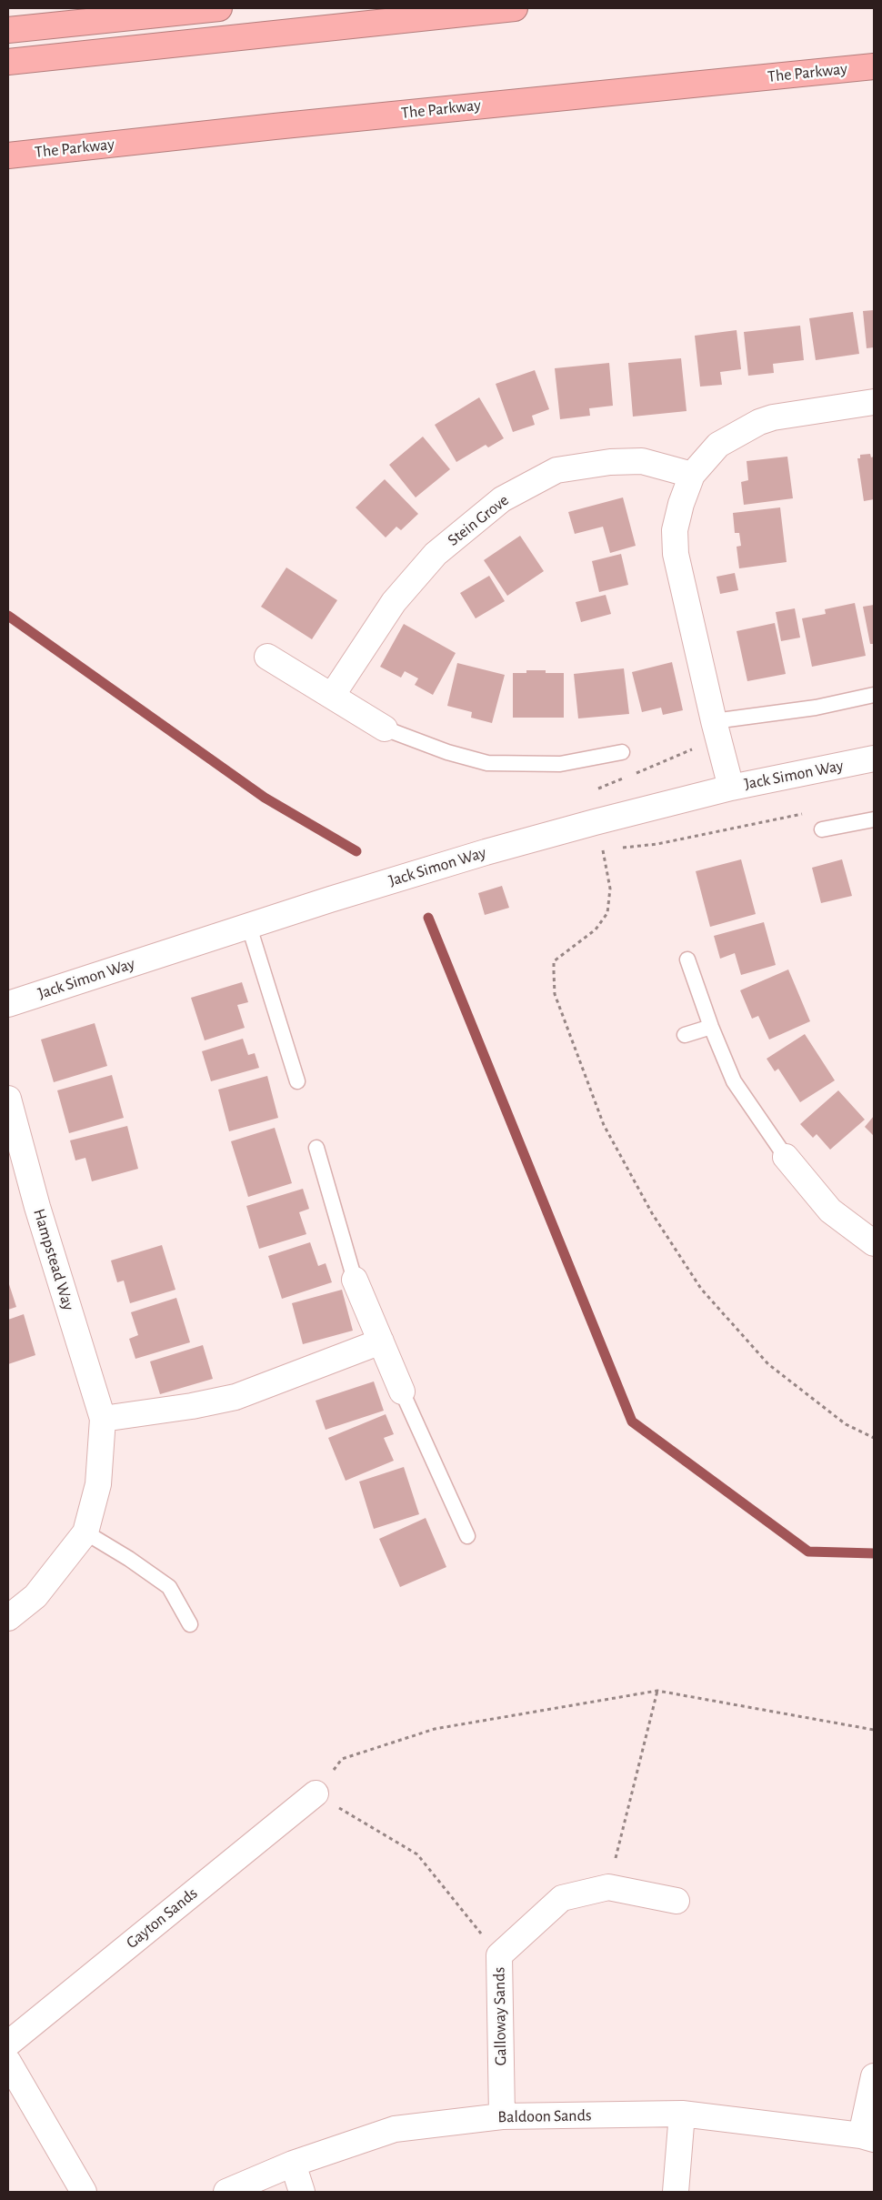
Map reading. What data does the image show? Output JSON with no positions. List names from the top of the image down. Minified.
{"streets":{"highway":["The Parkway"],"street":["Stein Grove","Jack Simon Way","Hampstead Way","Gayton Sands","Galloway Sands","Baldoon Sands"]},"crossings":[["Galloway Sands","Baldoon Sands"]]}
